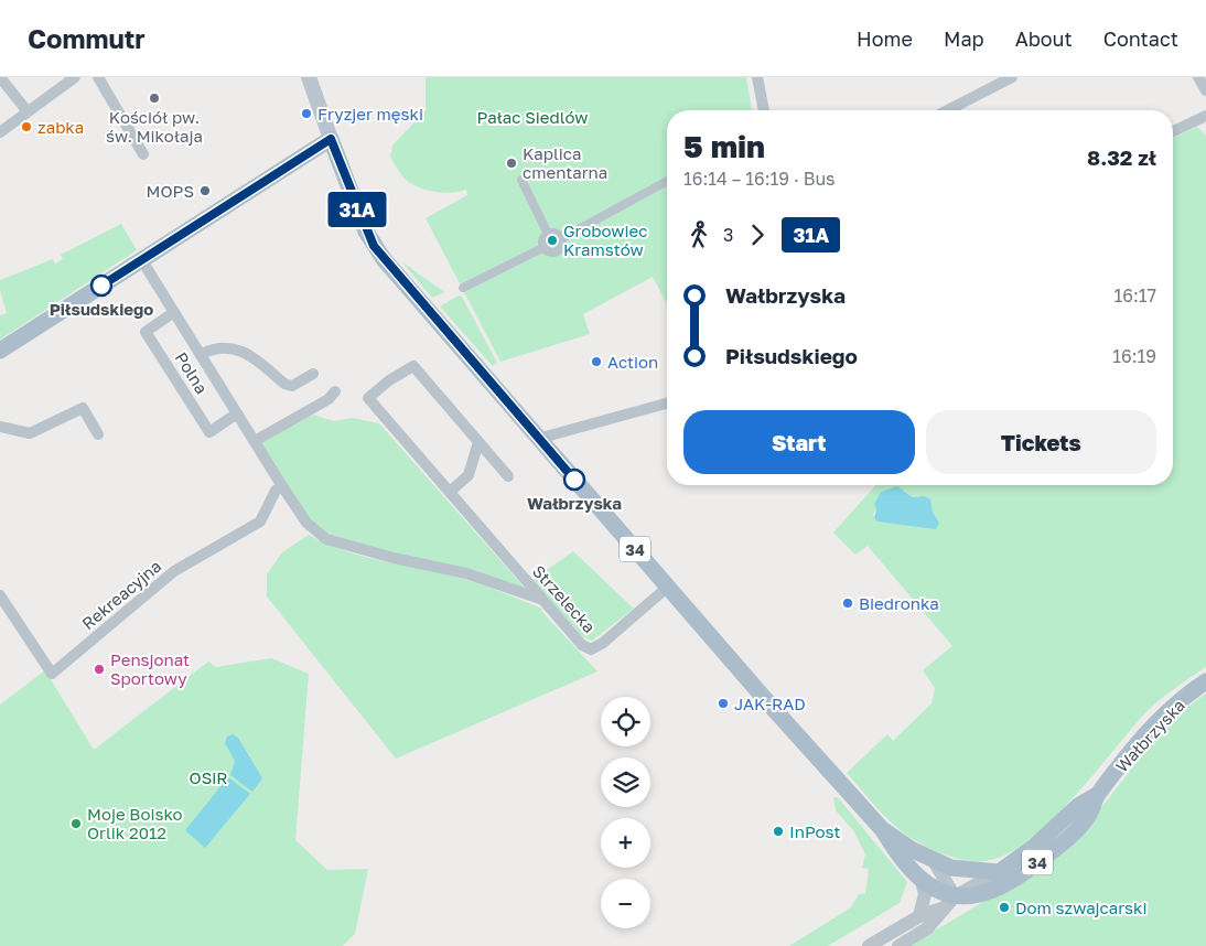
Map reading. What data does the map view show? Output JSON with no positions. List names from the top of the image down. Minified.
{"streets":{"main road":["34","Wałbrzyska"],"street":["Polna","Rekreacyjna","Strzelecka"]},"crossings":[["Polna","Rekreacyjna"],["Polna","Strzelecka"],["Strzelecka","Wałbrzyska"]],"parks":["Pałac Siedlów","OSiR"],"places":["Kościół pw. św. Mikołaja","Fryzjer męski","zabka","Kaplica cmentarna","MOPS","Grobowiec Kramstów","Piłsudskiego","Action","Wałbrzyska","Biedronka","Pensjonat Sportowy","JAK-RAD","Moje Boisko Orlik 2012","InPost","Dom szwajcarski"],"lines":["bus line 31A"],"page":{"header":"Commutr","nav":["Home","Map","About","Contact"],"on_map":"31A","heading":["5 min","16:14 – 16:19 · Bus","8.32 zł"],"legs":["3","31A"],"list":[{"name":"Wałbrzyska","value":"16:17"},{"name":"Piłsudskiego","value":"16:19"}],"buttons":["Start","Tickets"],"map_buttons":["+","−"]}}
